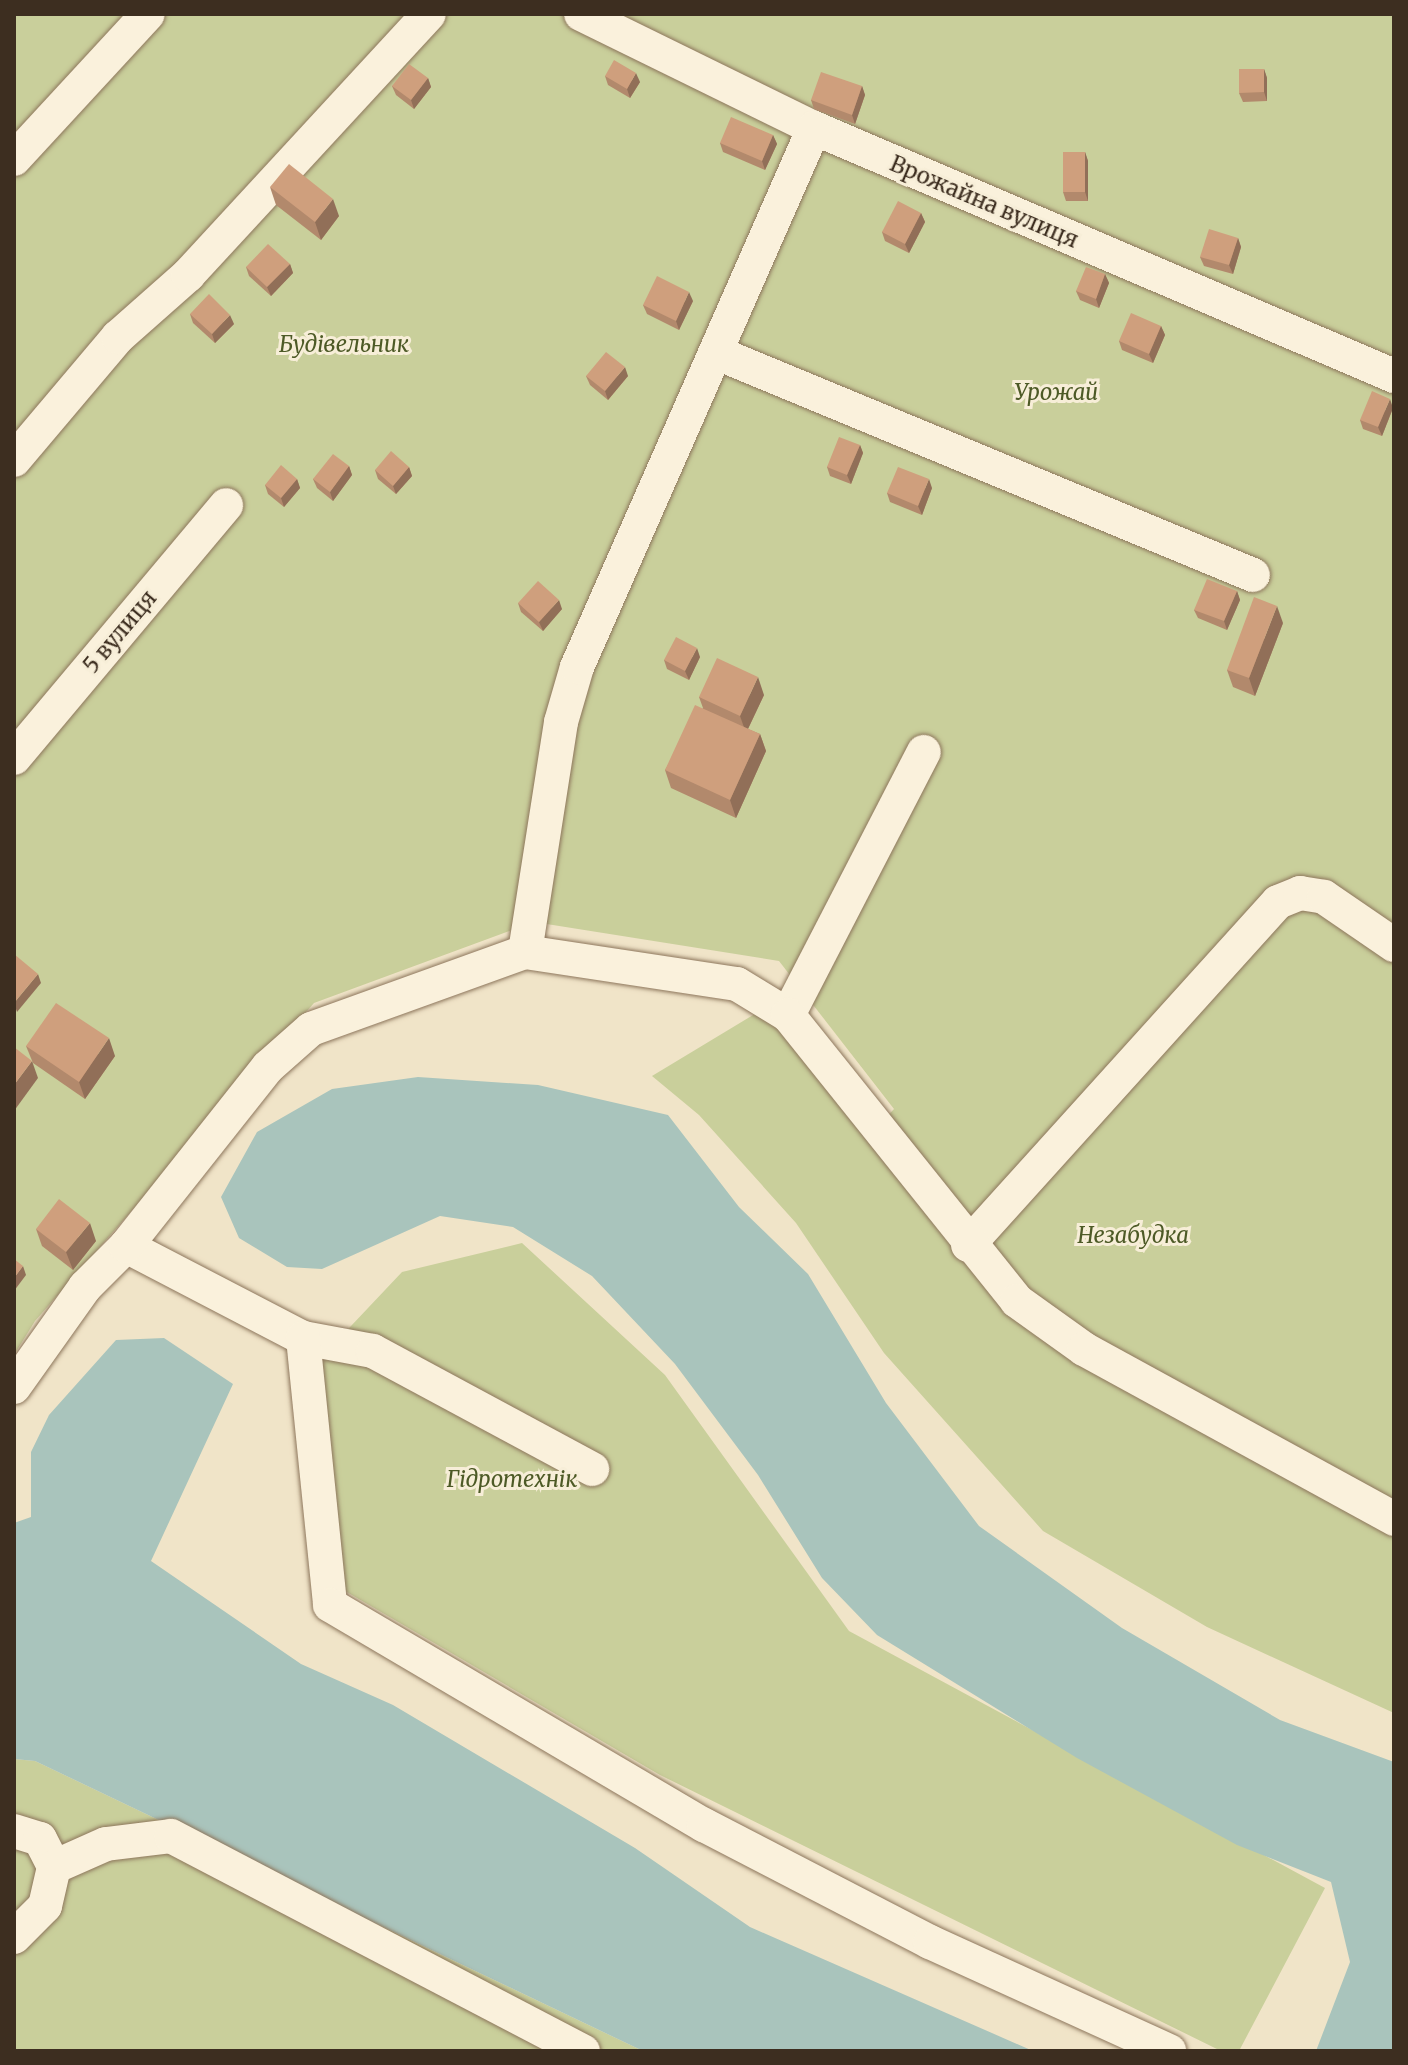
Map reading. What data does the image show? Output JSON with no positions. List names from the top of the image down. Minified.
{"streets":{"street":["Врожайна вулиця","5 вулиця"]},"parks":["Будівельник","Урожай","Незабудка","Гідротехнік"]}
